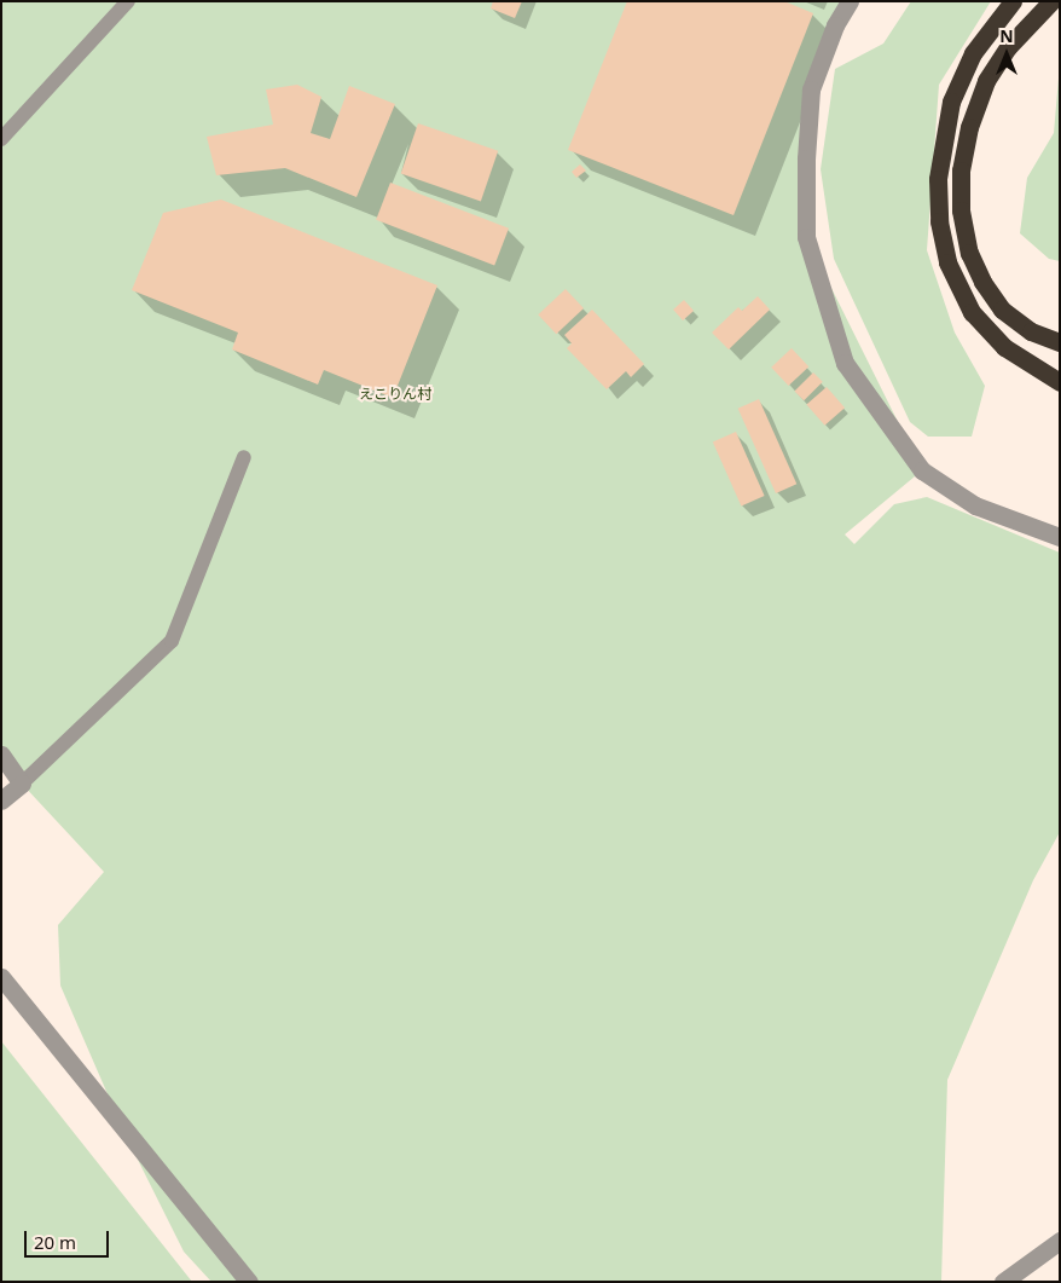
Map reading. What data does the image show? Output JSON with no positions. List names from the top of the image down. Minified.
{"parks":["えこりん村"],"scale_bar":"20 m","north":"top"}
